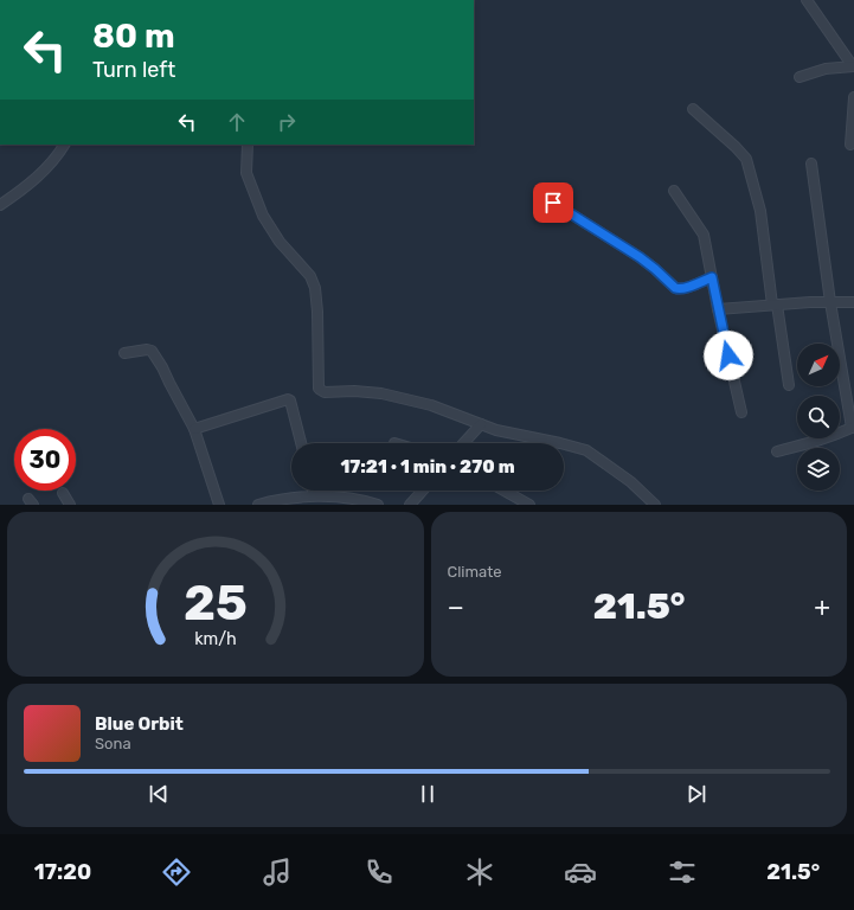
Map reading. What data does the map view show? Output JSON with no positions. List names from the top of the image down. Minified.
{"north":"top right","page":{"turn":["80 m","Turn left"],"limit":"30","trip":"17:21 · 1 min · 270 m","tile":"Climate","heat":["−","21.5°","+"],"song":["Blue Orbit","Sona"],"tabs":["17:20","21.5°"],"gauge":["25","km/h"]}}
